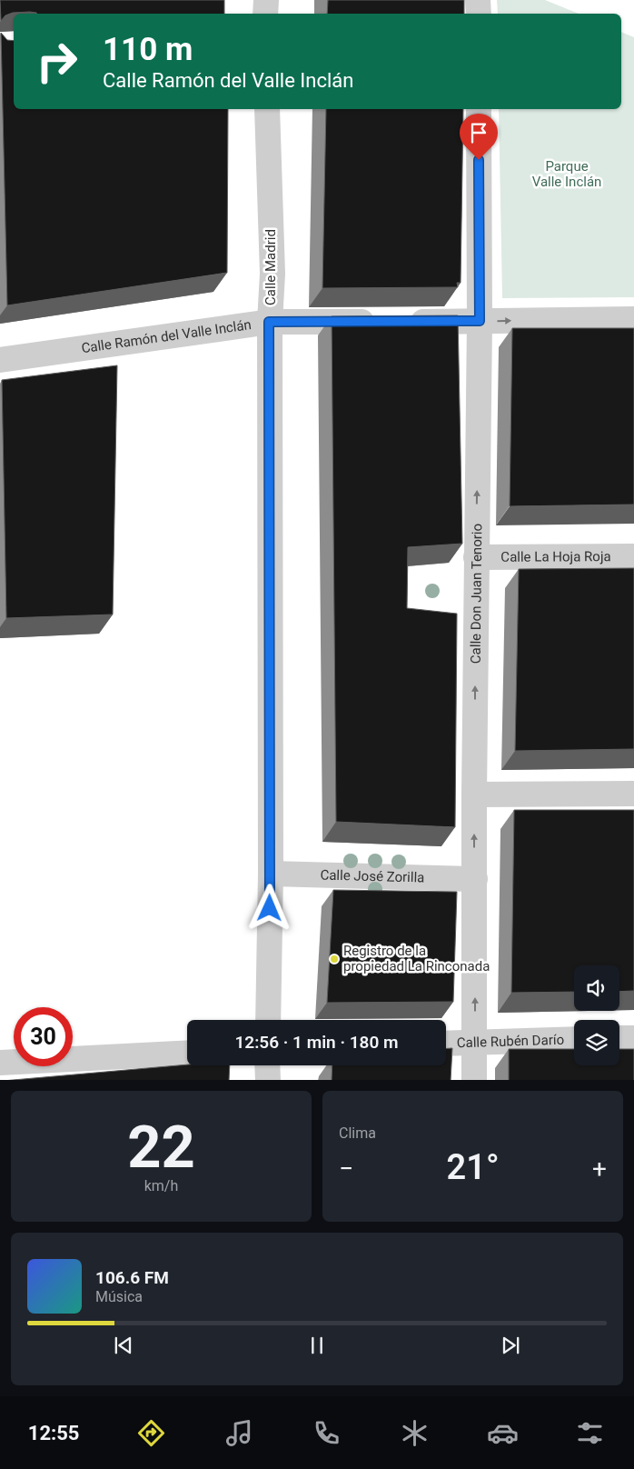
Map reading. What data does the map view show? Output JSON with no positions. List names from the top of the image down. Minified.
{"streets":{"street":["Calle Madrid","Calle Ramón del Valle Inclán","Calle La Hoja Roja","Calle Don Juan Tenorio","Calle José Zorilla","Calle Rubén Darío"]},"crossings":[["Calle Madrid","Calle Ramón del Valle Inclán"],["Calle Madrid","Calle José Zorilla"],["Calle Ramón del Valle Inclán","Calle Don Juan Tenorio"],["Calle La Hoja Roja","Calle Don Juan Tenorio"],["Calle Don Juan Tenorio","Calle José Zorilla"],["Calle Don Juan Tenorio","Calle Rubén Darío"]],"one_way":["Calle Don Juan Tenorio"],"parks":["Parque Valle Inclán"],"places":["Registro de la propiedad La Rinconada"],"page":{"turn":["110 m","Calle Ramón del Valle Inclán"],"limit":"30","trip":"12:56 · 1 min · 180 m","tile":[["22","km/h"],"Clima"],"heat":["−","21°","+"],"song":["106.6 FM","Música"],"tabs":"12:55"}}
